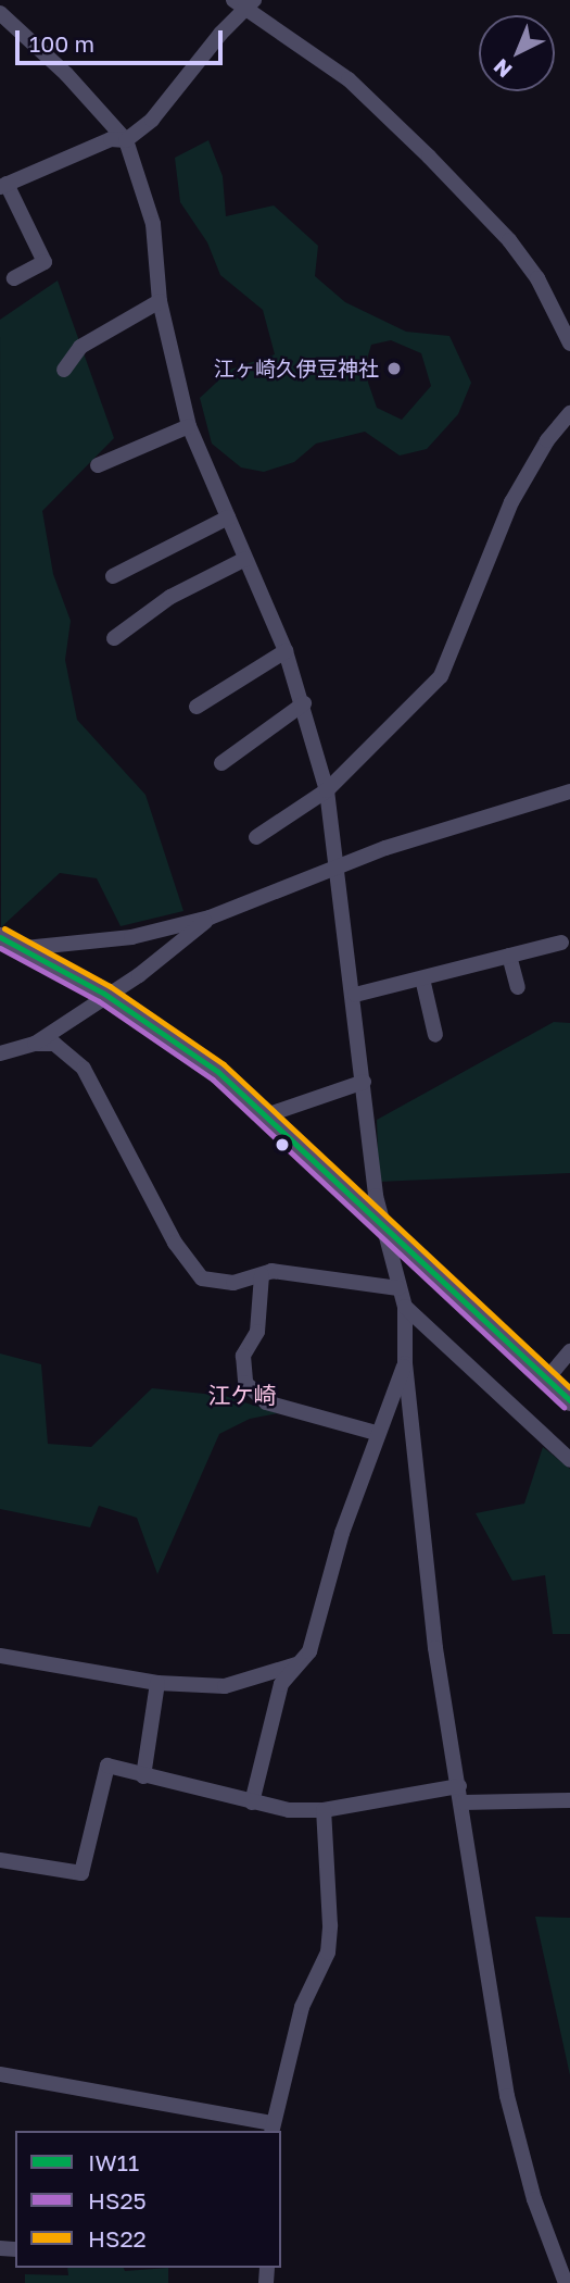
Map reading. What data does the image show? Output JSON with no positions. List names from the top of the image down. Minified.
{"districts":["江ケ崎"],"places":["江ヶ崎久伊豆神社"],"lines":["transit line HS22","transit line IW11","transit line HS25"],"legend":["IW11","HS25","HS22"],"scale_bar":"100 m","north":"bottom left"}
